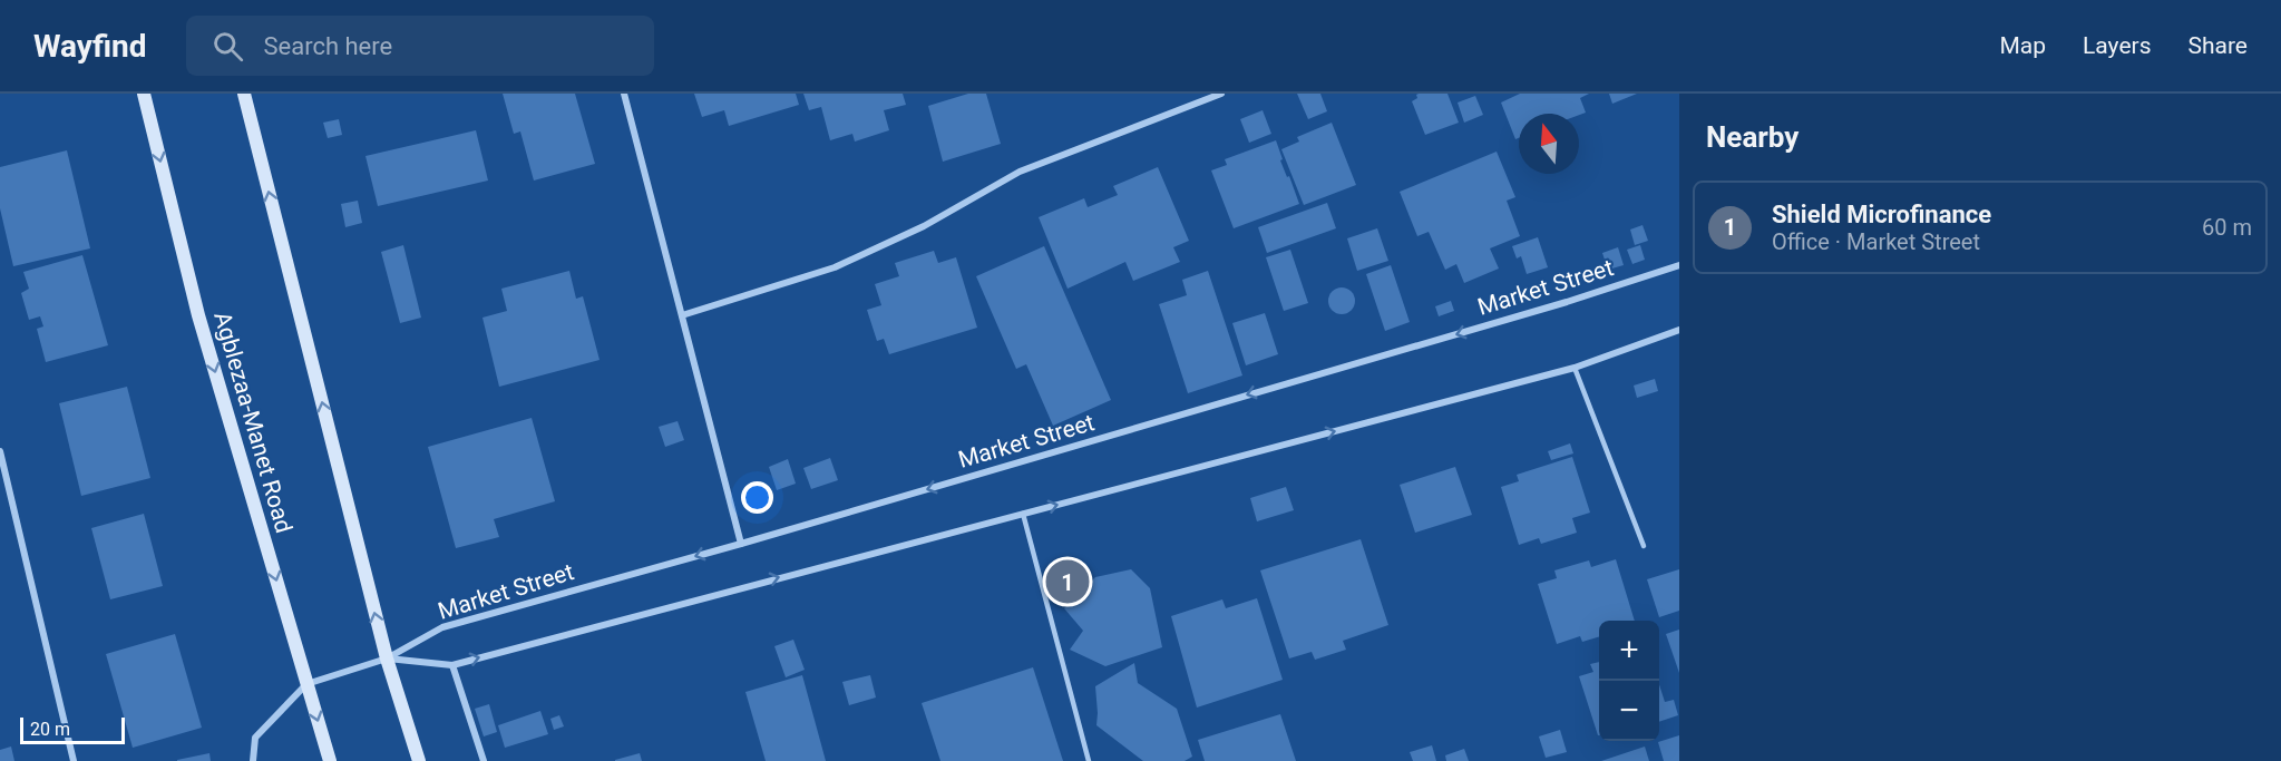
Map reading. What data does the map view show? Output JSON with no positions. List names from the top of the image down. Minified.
{"streets":{"main road":["Agblezaa-Manet Road"],"street":["Market Street"]},"crossings":[["Market Street","Agblezaa-Manet Road"]],"scale_bar":"20 m","north":"top","page":{"header":"Wayfind","search":"Search here","nav":["Map","Layers","Share"],"heading":"Nearby","list":[{"mark":"1","name":"Shield Microfinance","note":"Office · Market Street","value":"60 m"}],"pins":"1","map_buttons":["+","−"],"scale":"20 m"}}
